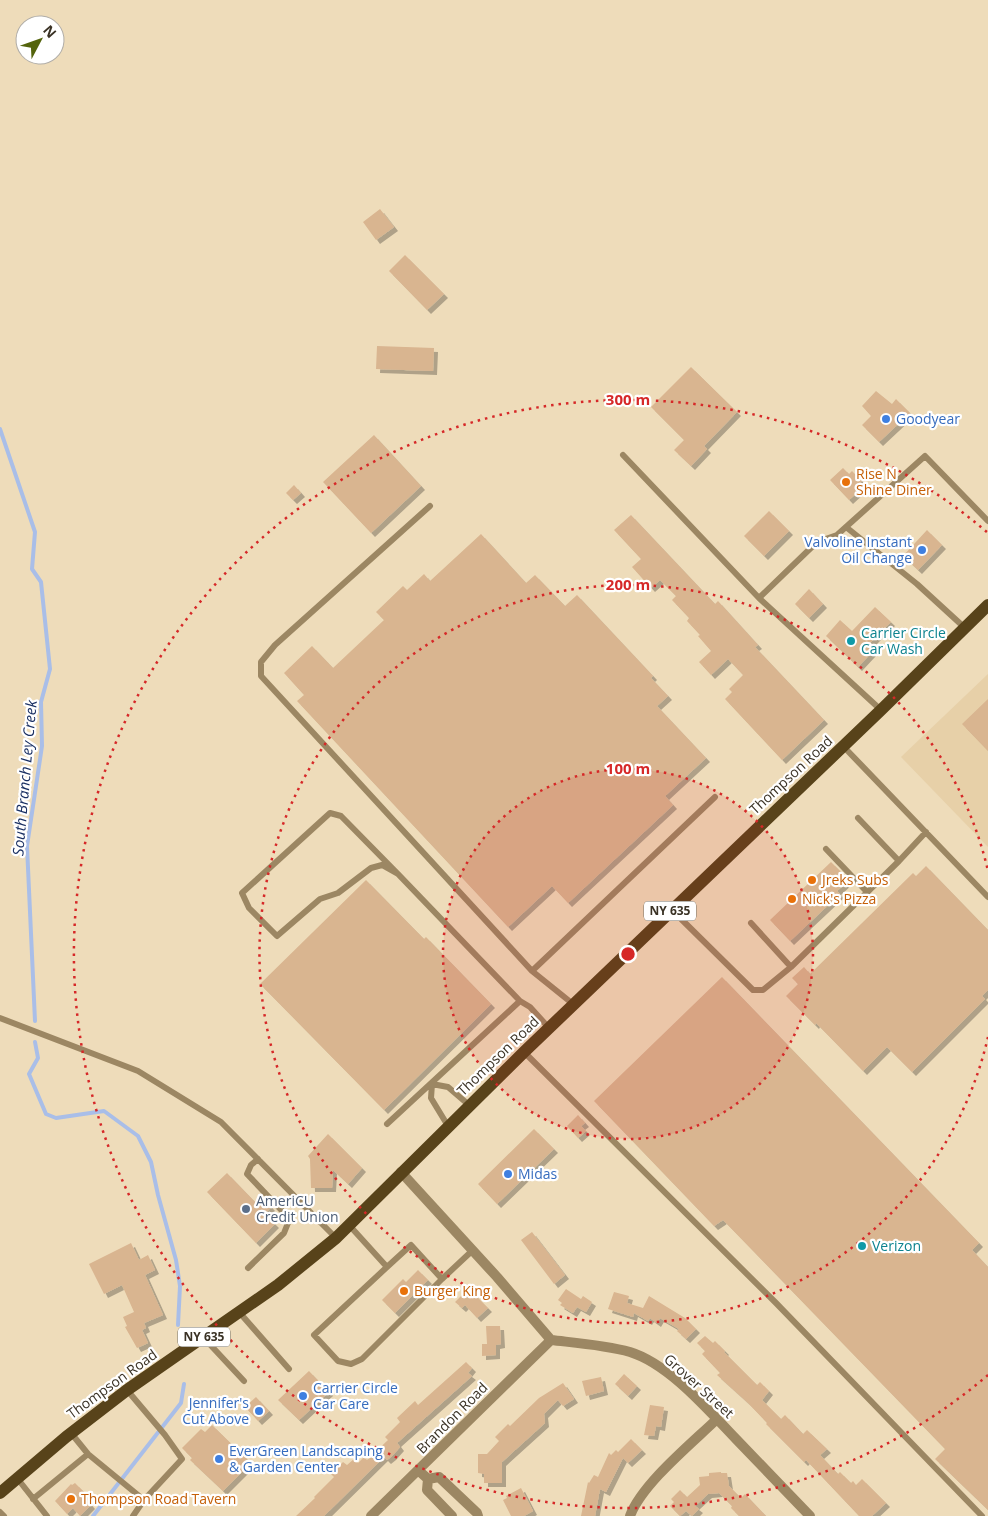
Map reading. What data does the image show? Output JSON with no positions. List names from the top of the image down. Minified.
{"streets":{"main road":["Thompson Road","NY 635"],"street":["Grover Street","Brandon Road"]},"crossings":[["Grover Street","Brandon Road"]],"water":["South Branch Ley Creek"],"places":["Goodyear","Rise N Shine Diner","Valvoline Instant Oil Change","Carrier Circle Car Wash","Jreks Subs","Nick's Pizza","Midas","AmeriCU Credit Union","Verizon","Burger King","Carrier Circle Car Care","Jennifer's Cut Above","EverGreen Landscaping & Garden Center","Thompson Road Tavern"],"north":"top right","rings":["300 m","200 m","100 m"]}
